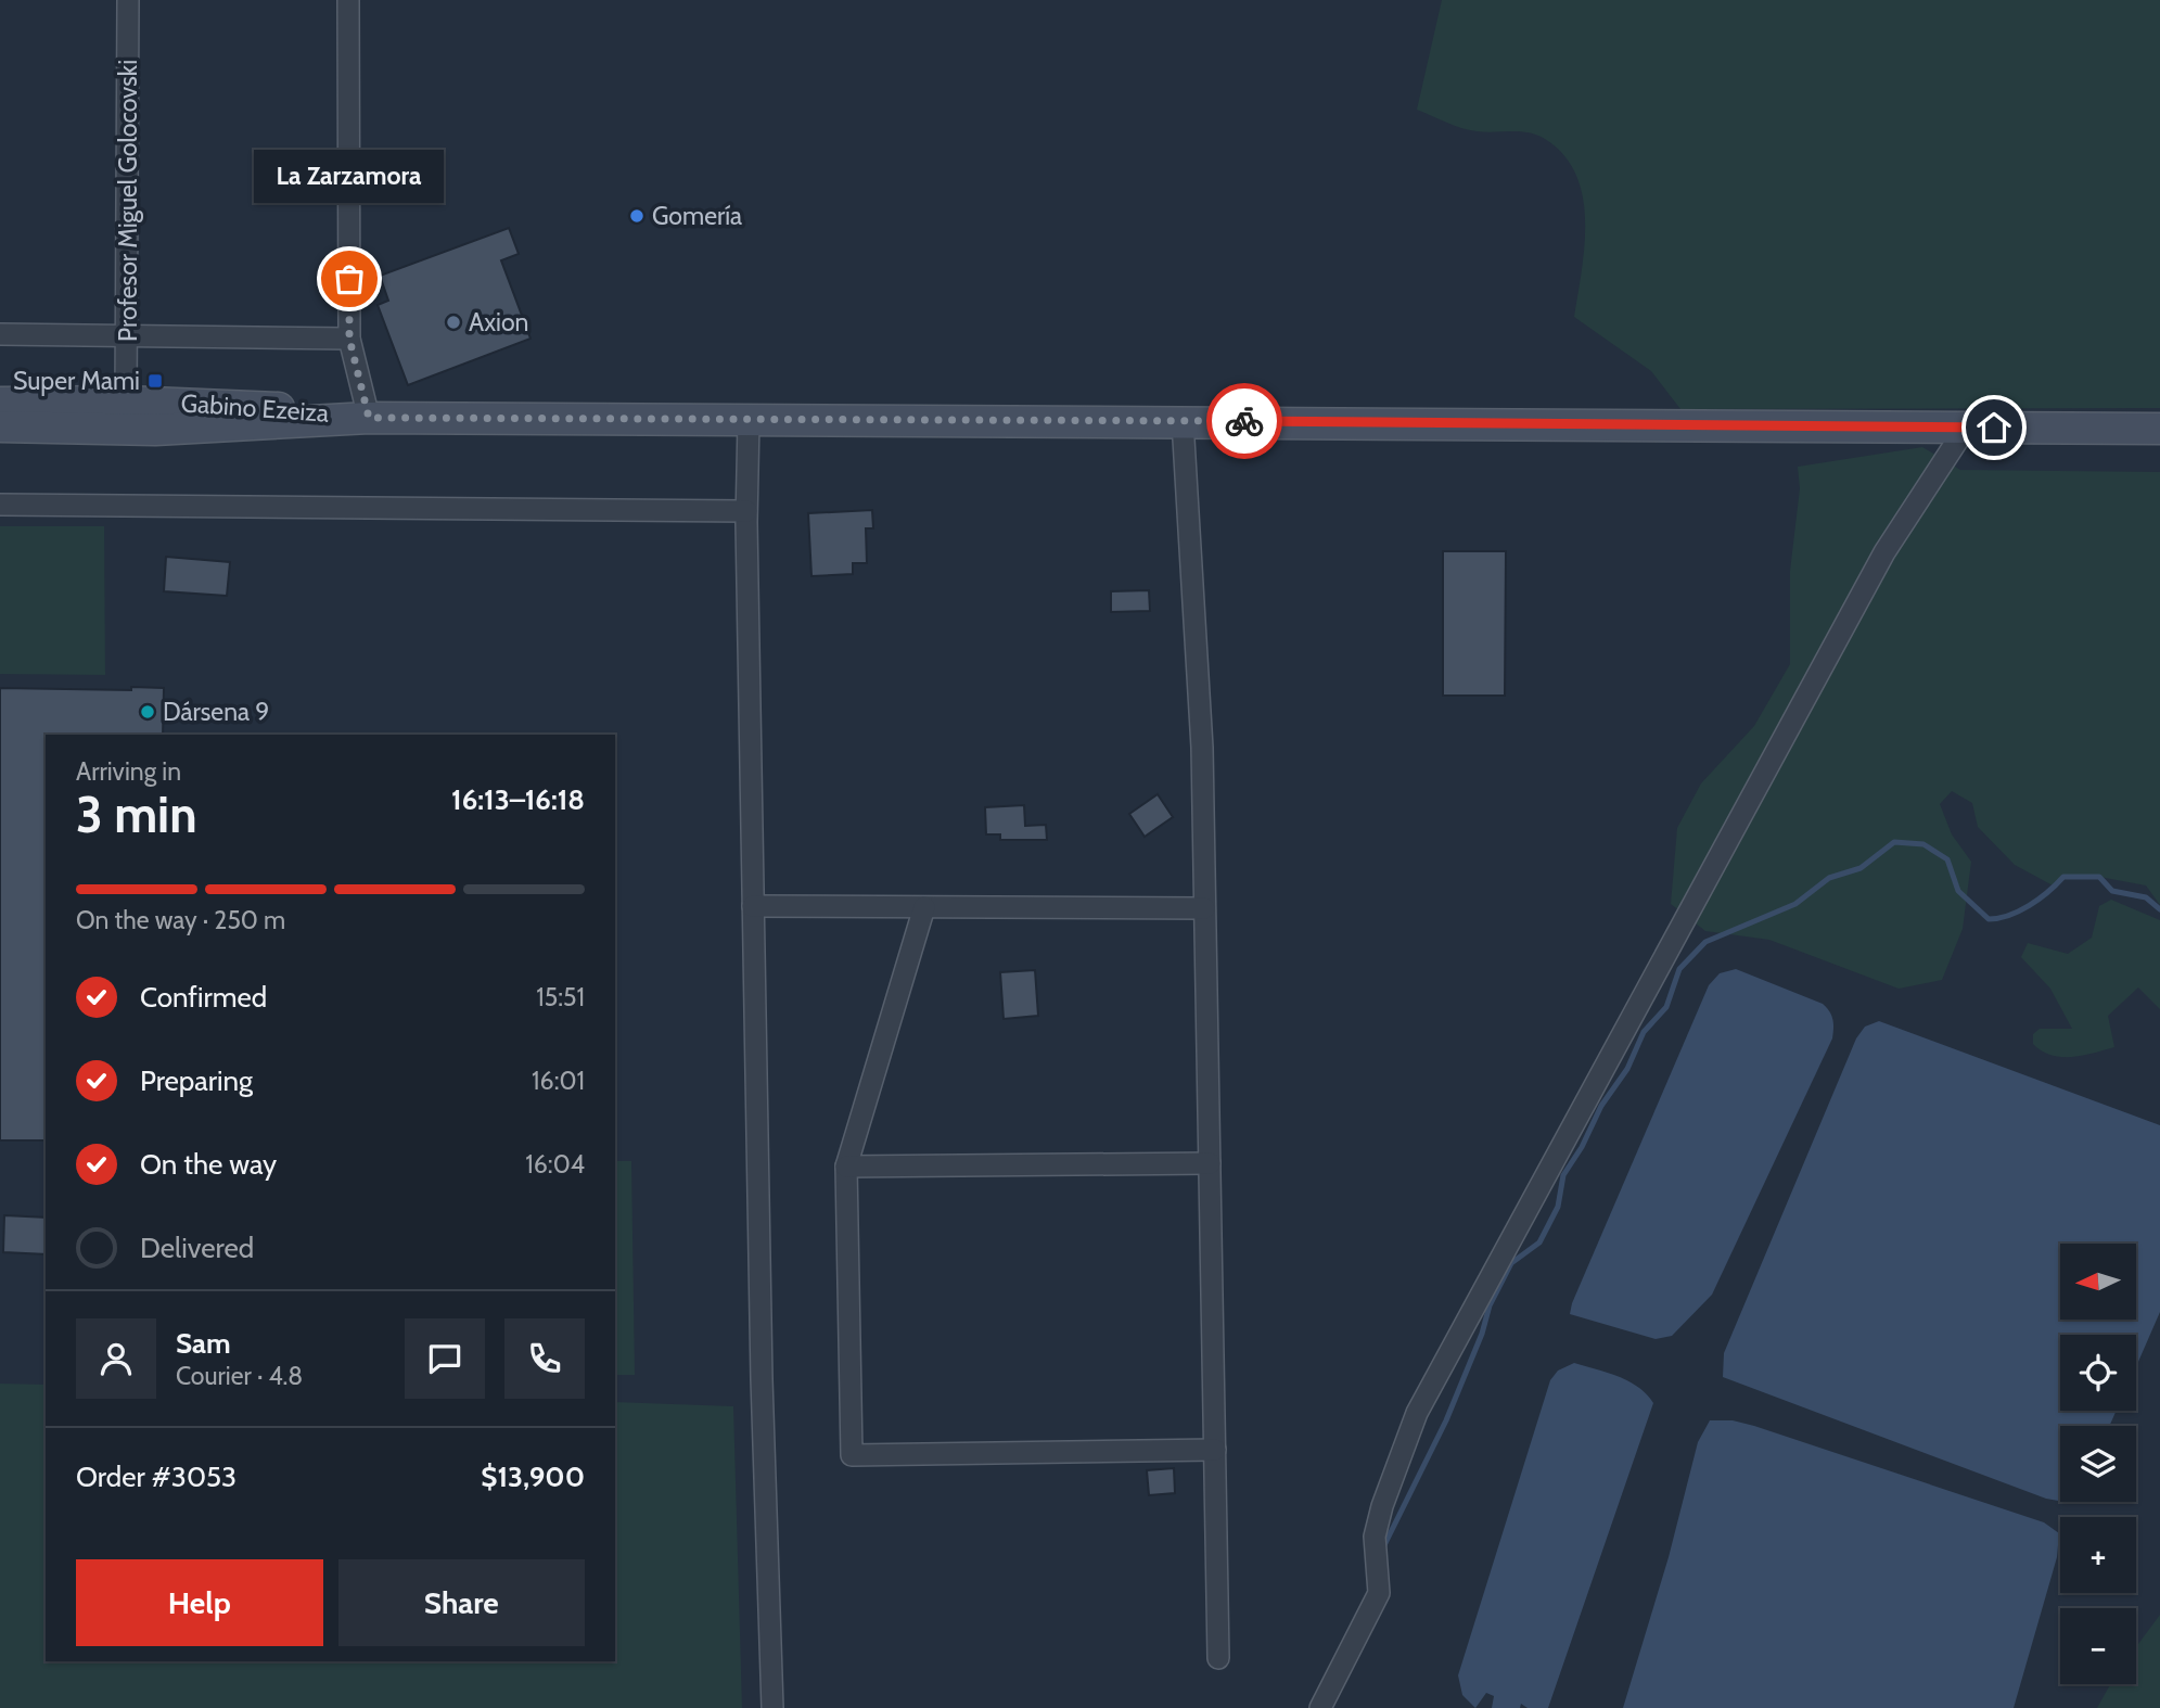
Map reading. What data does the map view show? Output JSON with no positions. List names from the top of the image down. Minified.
{"streets":{"main road":["Gabino Ezeiza"],"street":["Profesor Miguel Golocovski"]},"crossings":[["Profesor Miguel Golocovski","Gabino Ezeiza"]],"places":{"other":["Gomería","La Zarzamora","Axion","Dársena 9"],"transit":["Super Mami"]},"north":"left","page":{"bubble":"La Zarzamora","heading":["3 min","Arriving in","16:13–16:18"],"panel":["Sam","Courier · 4.8","Order #3053","$13,900"],"bar":"On the way · 250 m","list":[["Confirmed","15:51"],["Preparing","16:01"],["On the way","16:04"],"Delivered"],"map_buttons":["+","−"],"buttons":["Help","Share"]}}
